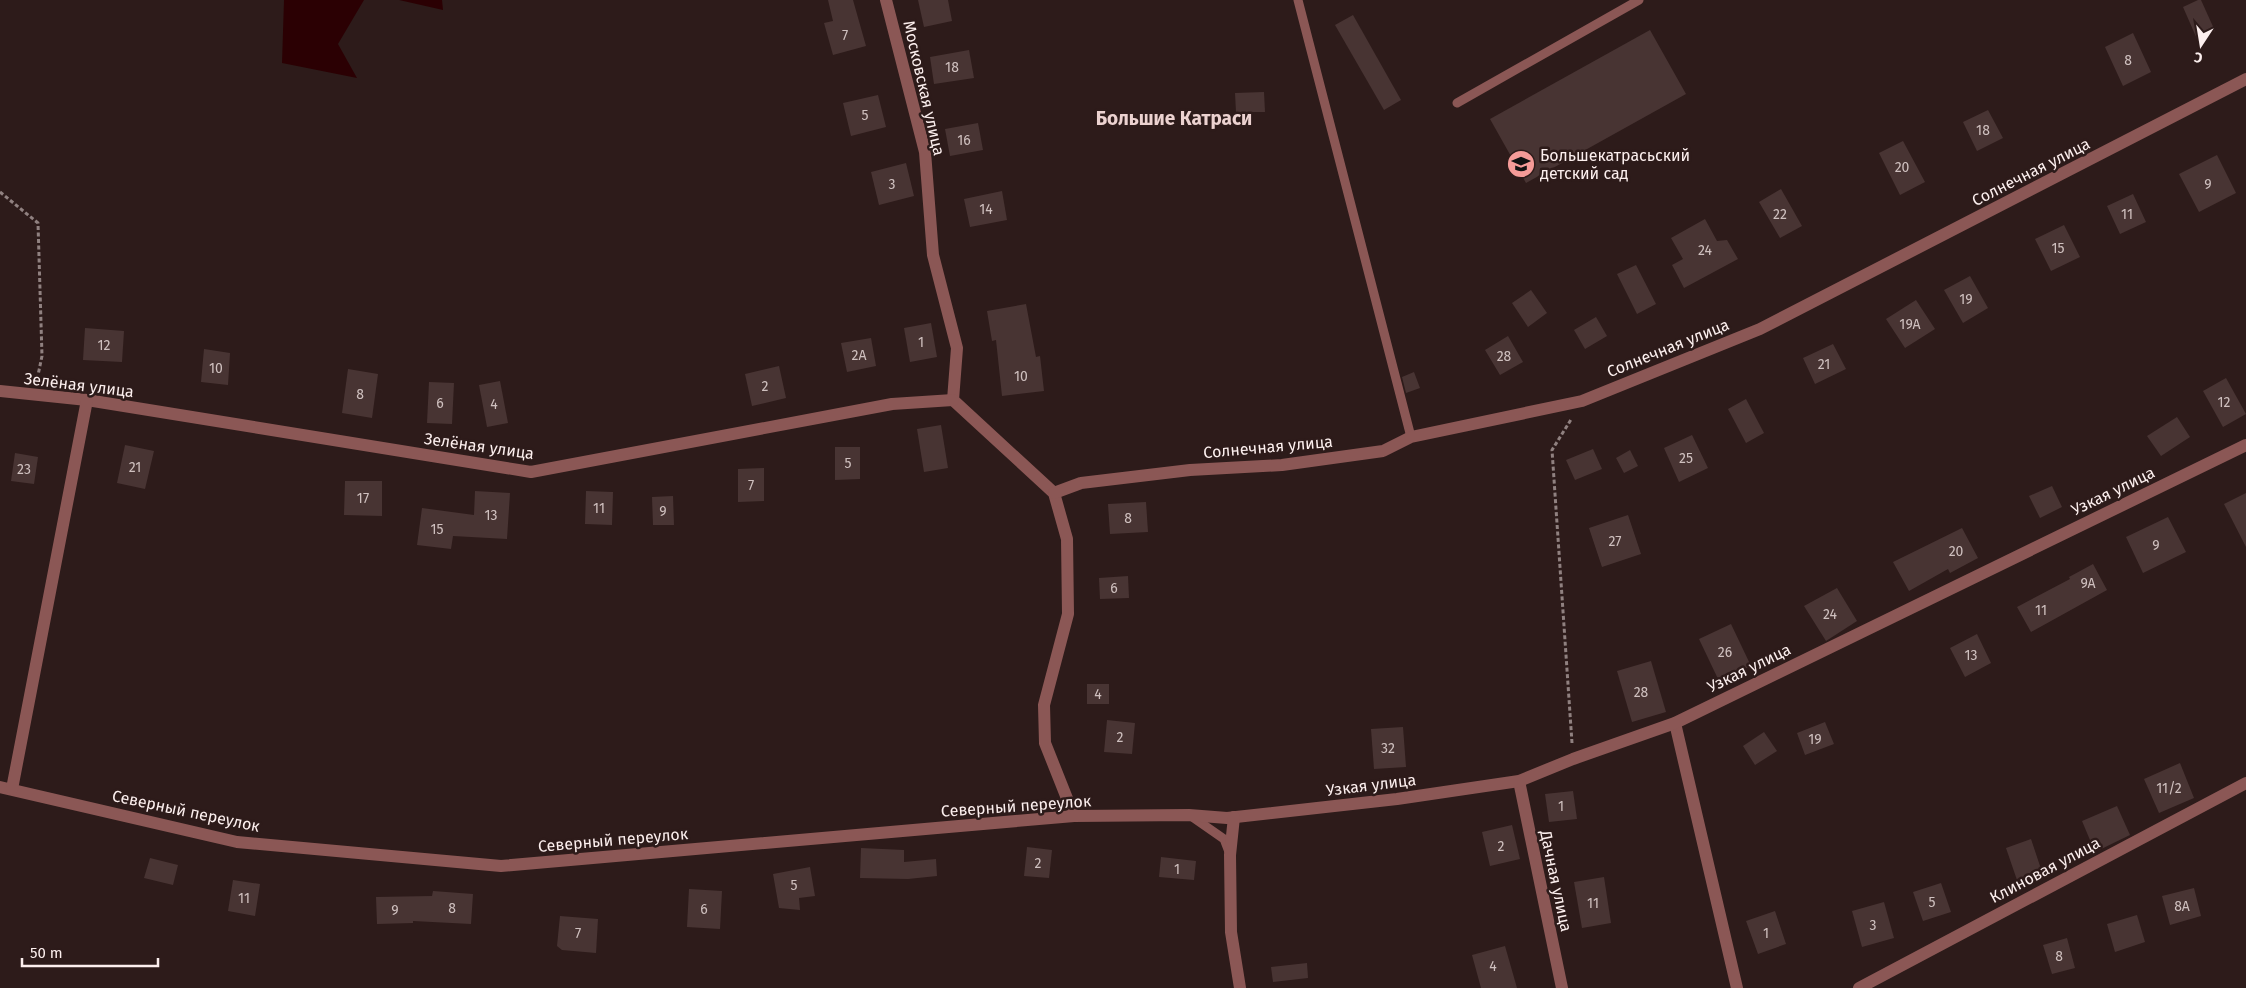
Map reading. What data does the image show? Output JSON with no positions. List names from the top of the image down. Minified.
{"streets":{"street":["Московская улица","Солнечная улица","Зелёная улица","Узкая улица","Северный переулок","Клиновая улица","Дачная улица"]},"crossings":[["Московская улица","Зелёная улица"],["Узкая улица","Северный переулок"],["Узкая улица","Дачная улица"]],"districts":["Большие Катраси"],"places":{"school or university":["Большекатрасьский детский сад"]},"house_numbers":["7","8","18","5","18","16","20","3","9","14","22","11","15","24","19","19А","1","12","2А","28","21","10","10","2","8","12","6","4","25","5","21","23","7","17","11","9","13","8","15","27","9","20","9А","6","11","24","26","13","28","4","2","19","32","11/2","1","2","2","1","5","11","5","11","8А","8","6","9","3","7","1","8","4"],"scale_bar":"50 m","north":"bottom"}
